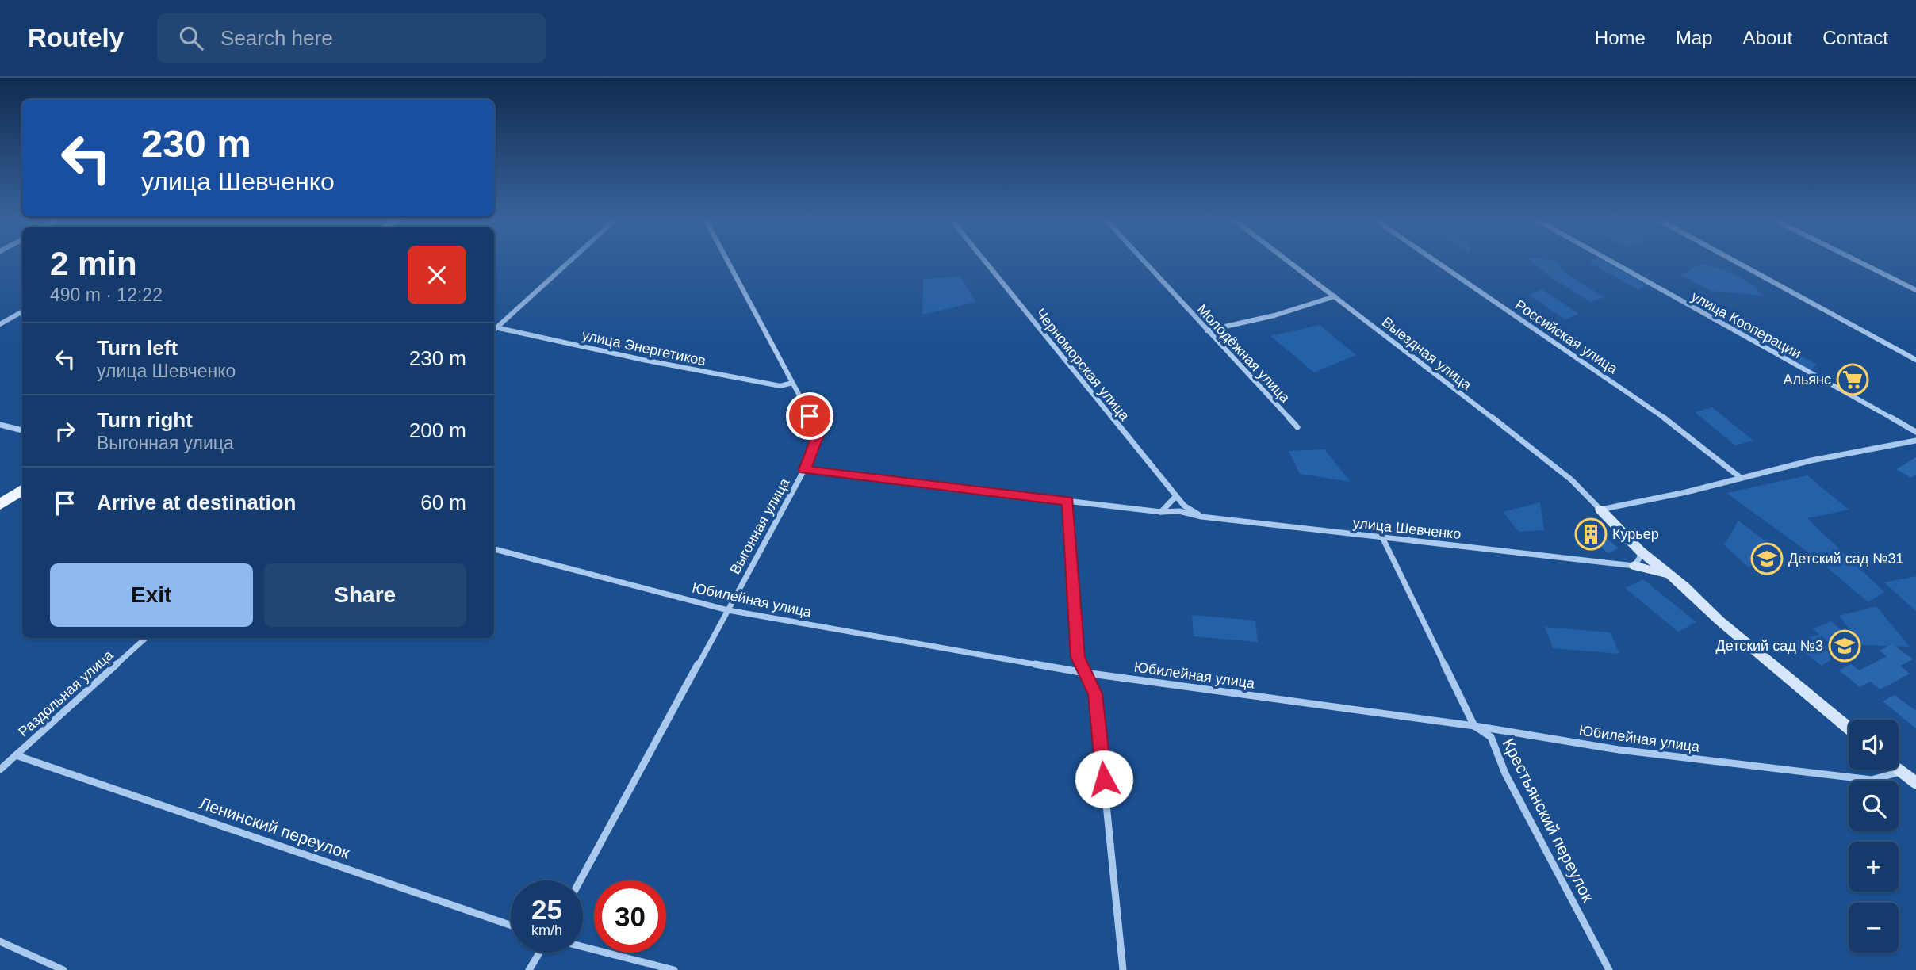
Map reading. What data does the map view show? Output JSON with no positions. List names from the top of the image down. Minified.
{"streets":{"street":["улица Кооперации","Российская улица","улица Энергетиков","Молодёжная улица","Выездная улица","Черноморская улица","Выгонная улица","улица Шевченко","Юбилейная улица","Раздольная улица","Крестьянский переулок","Ленинский переулок"]},"crossings":[["улица Энергетиков","Выгонная улица"],["Черноморская улица","улица Шевченко"],["Выгонная улица","улица Шевченко"],["Выгонная улица","Юбилейная улица"],["улица Шевченко","Крестьянский переулок"],["Юбилейная улица","Крестьянский переулок"],["Раздольная улица","Ленинский переулок"]],"places":{"supermarket":["Альянс"],"building":["Курьер"],"school or university":["Детский сад №31","Детский сад №3"]},"page":{"header":"Routely","search":"Search here","nav":["Home","Map","About","Contact"],"turn":["230 m","улица Шевченко"],"heading":["2 min","490 m · 12:22"],"list":[{"name":"Turn left","note":"улица Шевченко","value":"230 m"},{"name":"Turn right","note":"Выгонная улица","value":"200 m"},{"name":"Arrive at destination","value":"60 m"}],"buttons":["Exit","Share"],"map_buttons":["+","−"],"speed":"25 km/h","limit":"30"}}
